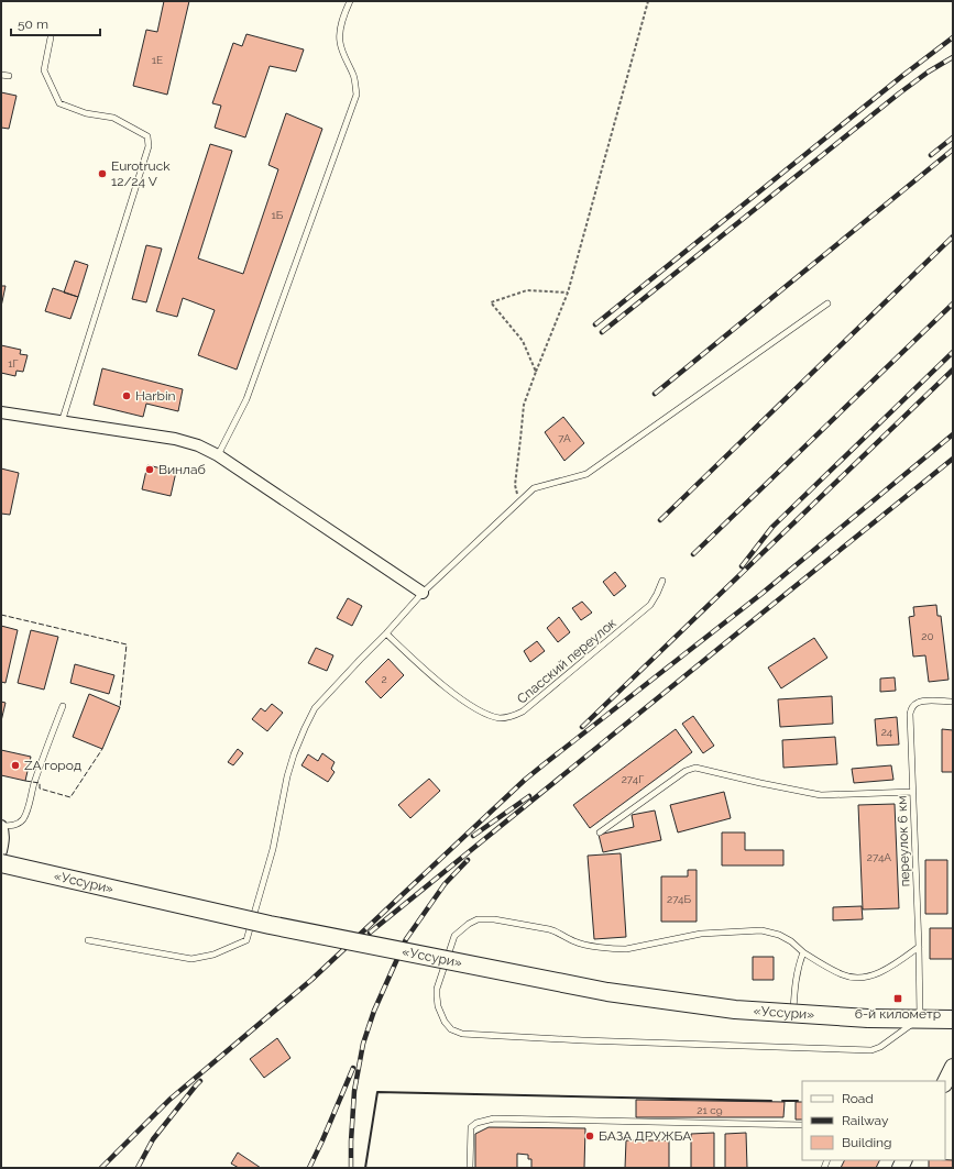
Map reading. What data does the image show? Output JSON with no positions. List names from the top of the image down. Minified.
{"streets":{"highway":["«Уссури»"],"lane":["Спасский переулок","переулок 6 км"]},"crossings":[["переулок 6 км","«Уссури»"]],"places":{"other":["Eurotruck 12/24 V","Harbin","Винлаб","ZA город","БАЗА ДРУЖБА"],"transit":["6-й километр"]},"house_numbers":["1Е","1Б","1Г","7А","20","2","24","274Г","274А","274Б","21 с9"],"legend":["Road","Railway","Building"],"scale_bar":"50 m"}
